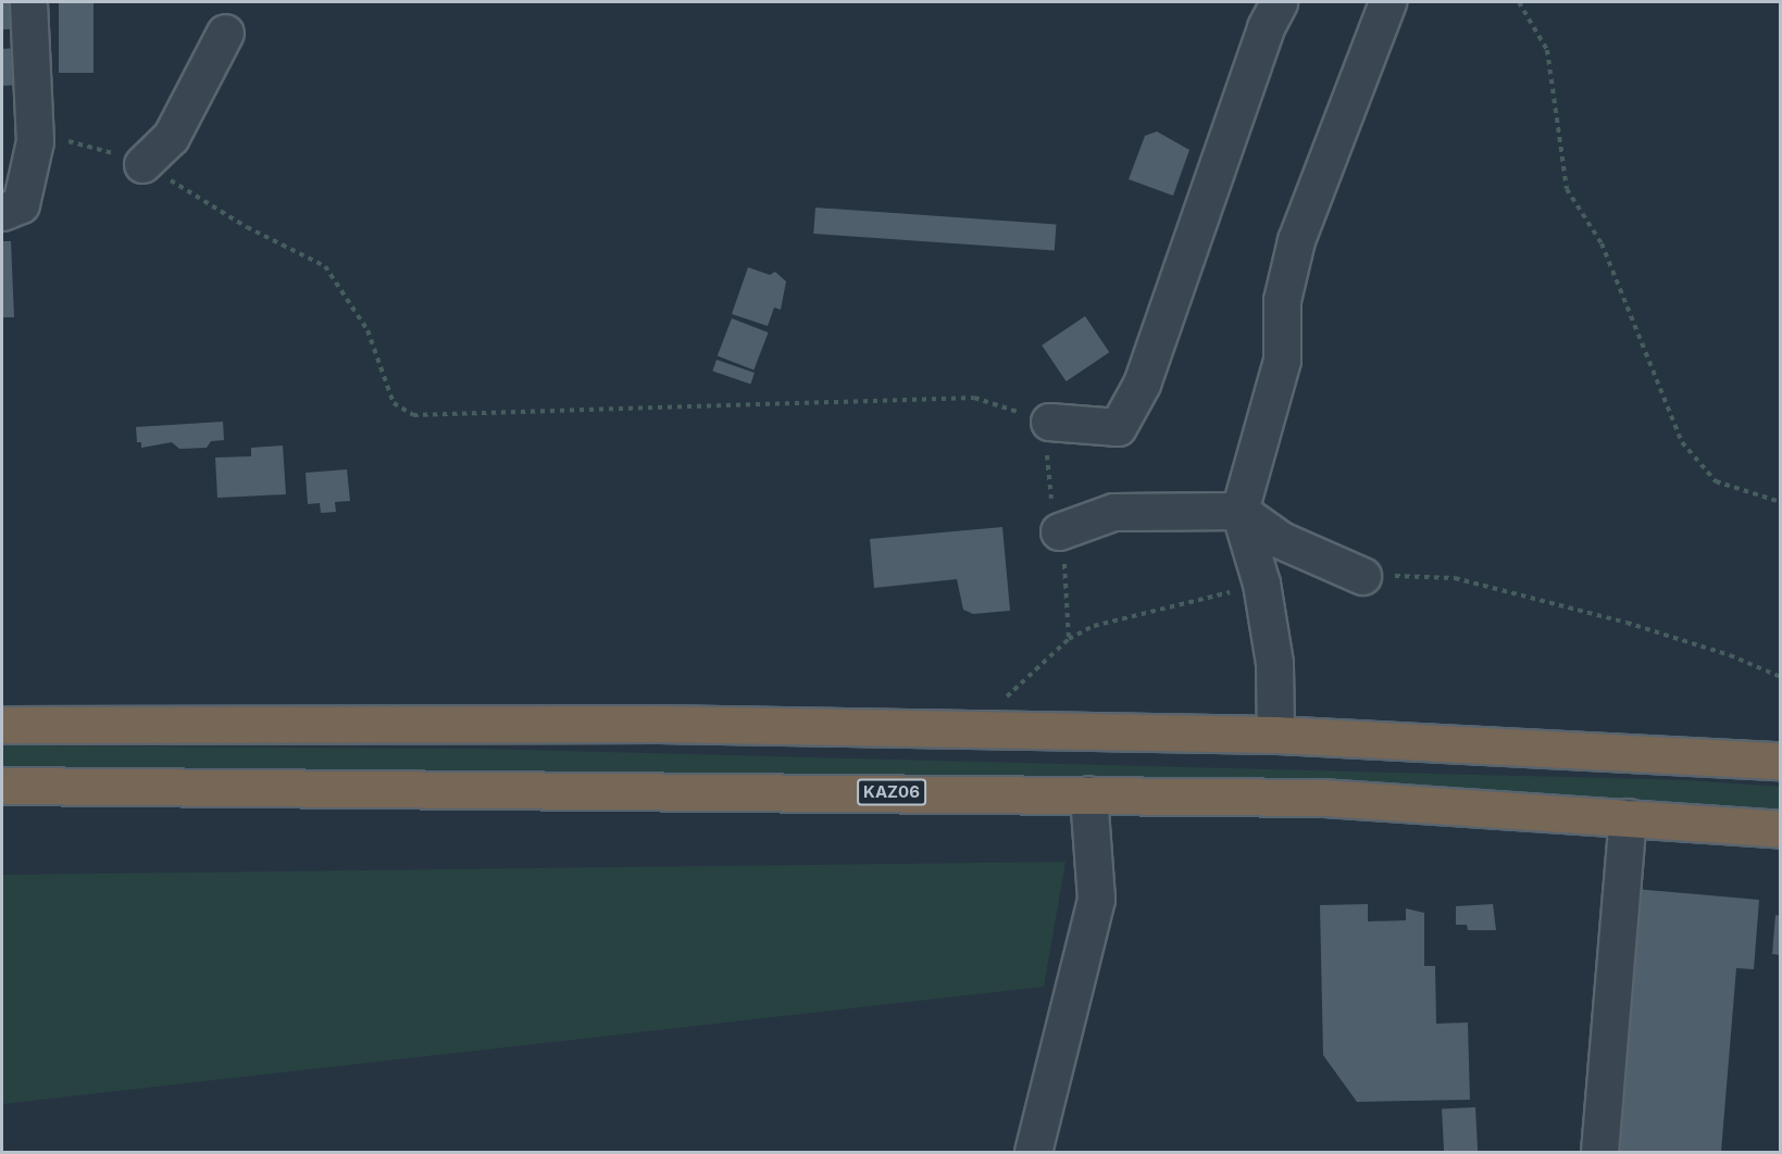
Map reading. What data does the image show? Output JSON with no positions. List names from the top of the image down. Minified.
{"streets":{"highway":["KАZ06"]}}
